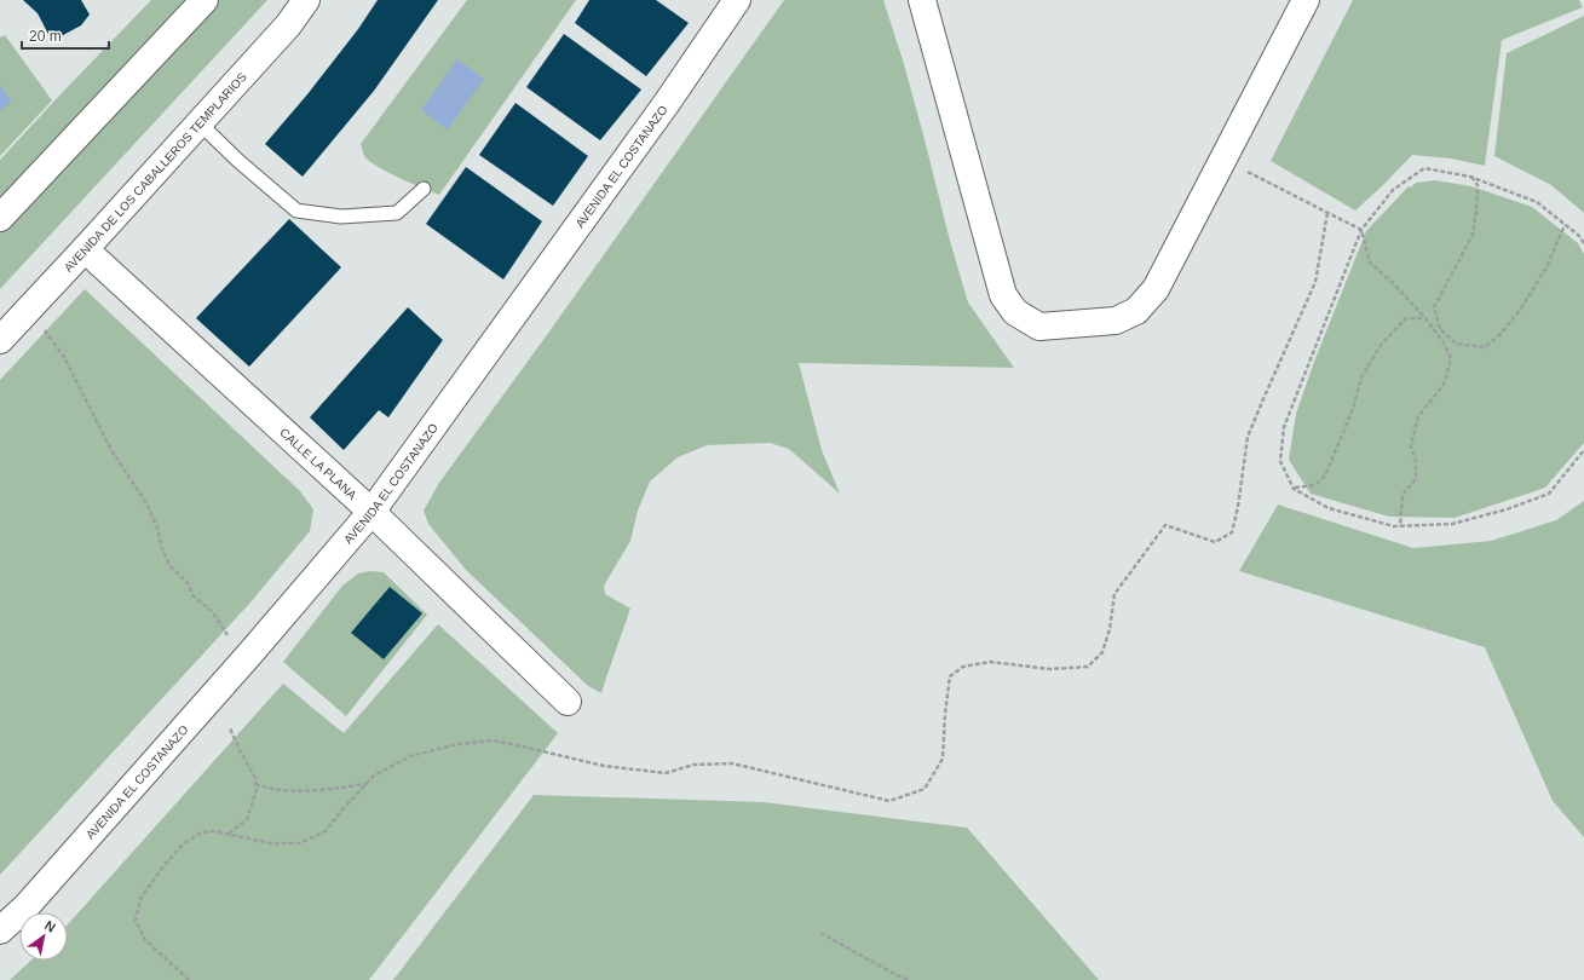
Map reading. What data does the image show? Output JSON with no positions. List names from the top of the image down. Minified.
{"streets":{"street":["AVENIDA EL COSTANAZO","AVENIDA DE LOS CABALLEROS TEMPLARIOS","CALLE LA PLANA"]},"crossings":[["AVENIDA EL COSTANAZO","CALLE LA PLANA"],["AVENIDA DE LOS CABALLEROS TEMPLARIOS","CALLE LA PLANA"]],"scale_bar":"20 m","north":"top right"}
